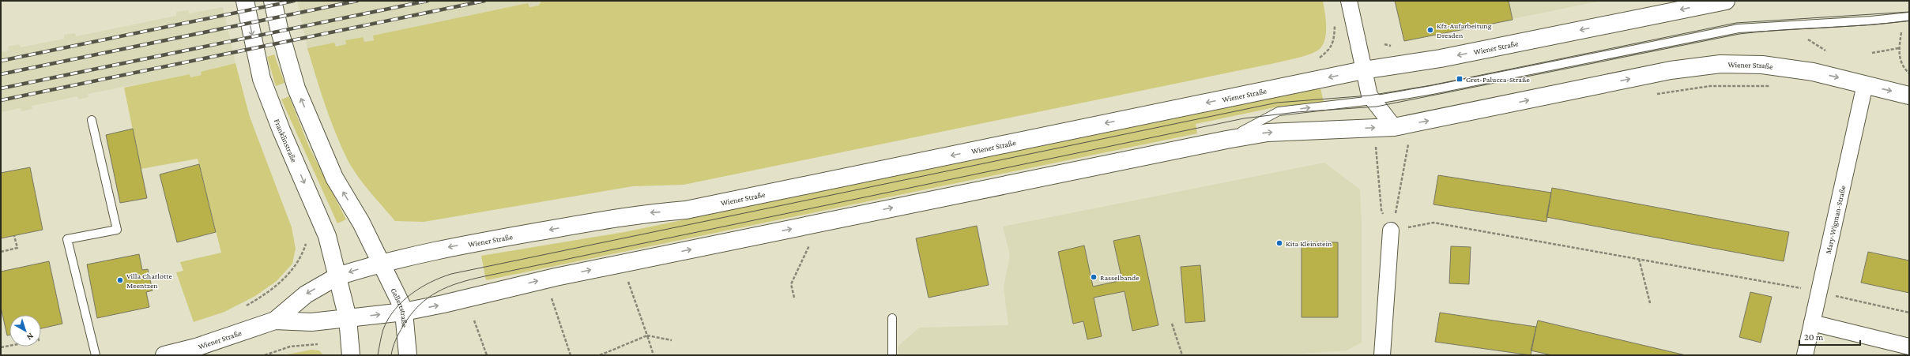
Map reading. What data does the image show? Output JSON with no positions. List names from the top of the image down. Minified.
{"streets":{"main road":["Wiener Straße","Franklinstraße","Gellertstraße"],"street":["Mary-Wigman-Straße"]},"crossings":[["Wiener Straße","Franklinstraße"],["Wiener Straße","Mary-Wigman-Straße"],["Wiener Straße","Gellertstraße"]],"places":{"other":["Kfz-Aufarbeitung Dresden","Kita Kleinstein","Rasselbande","Villa Charlotte Meentzen"],"transit":["Gret-Palucca-Straße"]},"scale_bar":"20 m","north":"bottom right"}
